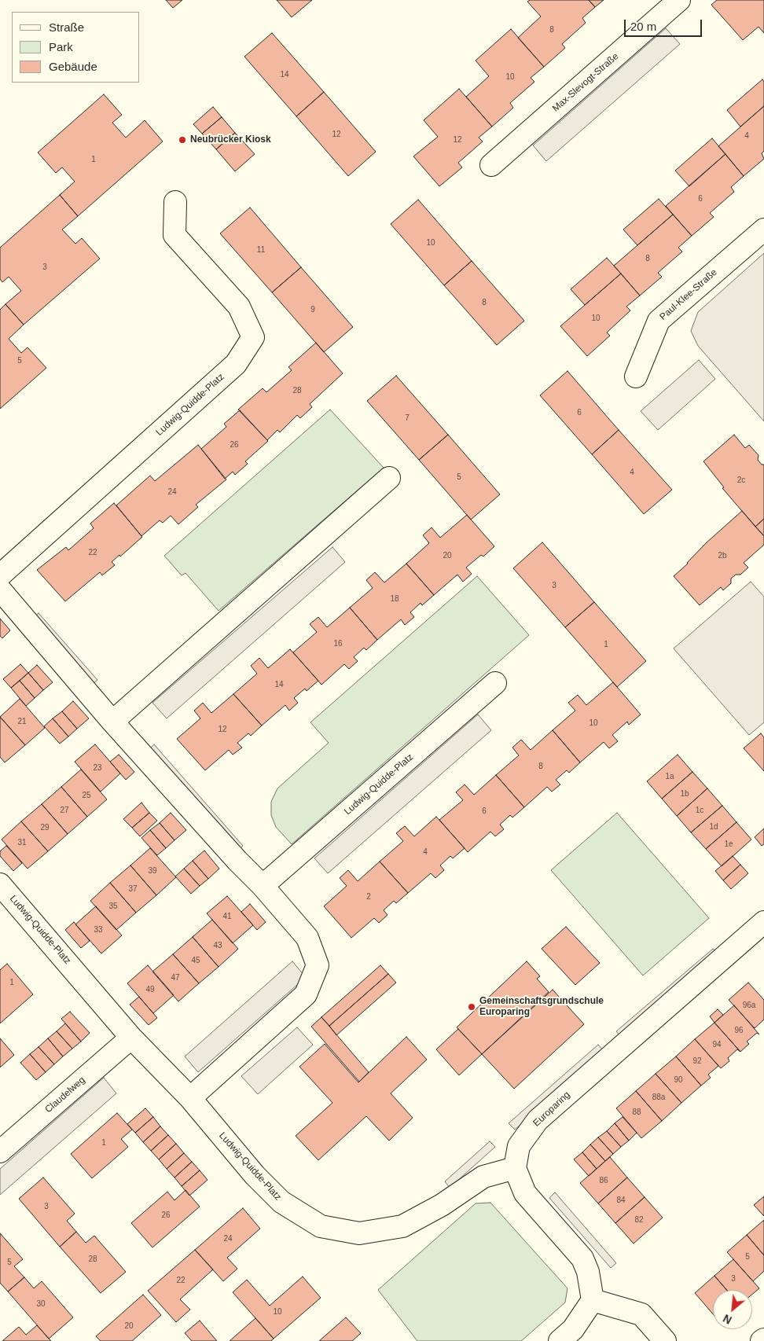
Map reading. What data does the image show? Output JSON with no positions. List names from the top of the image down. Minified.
{"streets":{"street":["Max-Slevogt-Straße","Paul-Klee-Straße","Ludwig-Quidde-Platz","Claudelweg","Europaring"]},"crossings":[["Ludwig-Quidde-Platz","Claudelweg"],["Ludwig-Quidde-Platz","Europaring"]],"places":["Neubrücker Kiosk","Gemeinschaftsgrundschule Europaring"],"house_numbers":["8","14","10","12","4","12","1","6","10","11","8","3","8","9","10","5","28","6","7","26","4","5","2c","24","22","20","2b","3","18","16","1","14","21","10","12","8","23","1a","1b","25","27","1c","6","1d","29","31","1e","4","39","37","2","35","41","33","43","45","47","1","49","96a","96","94","92","90","88a","88","1","86","84","3","26","82","24","5","28","5","3","22","30","10","20"],"legend":["Straße","Park","Gebäude"],"scale_bar":"20 m","north":"bottom left"}
